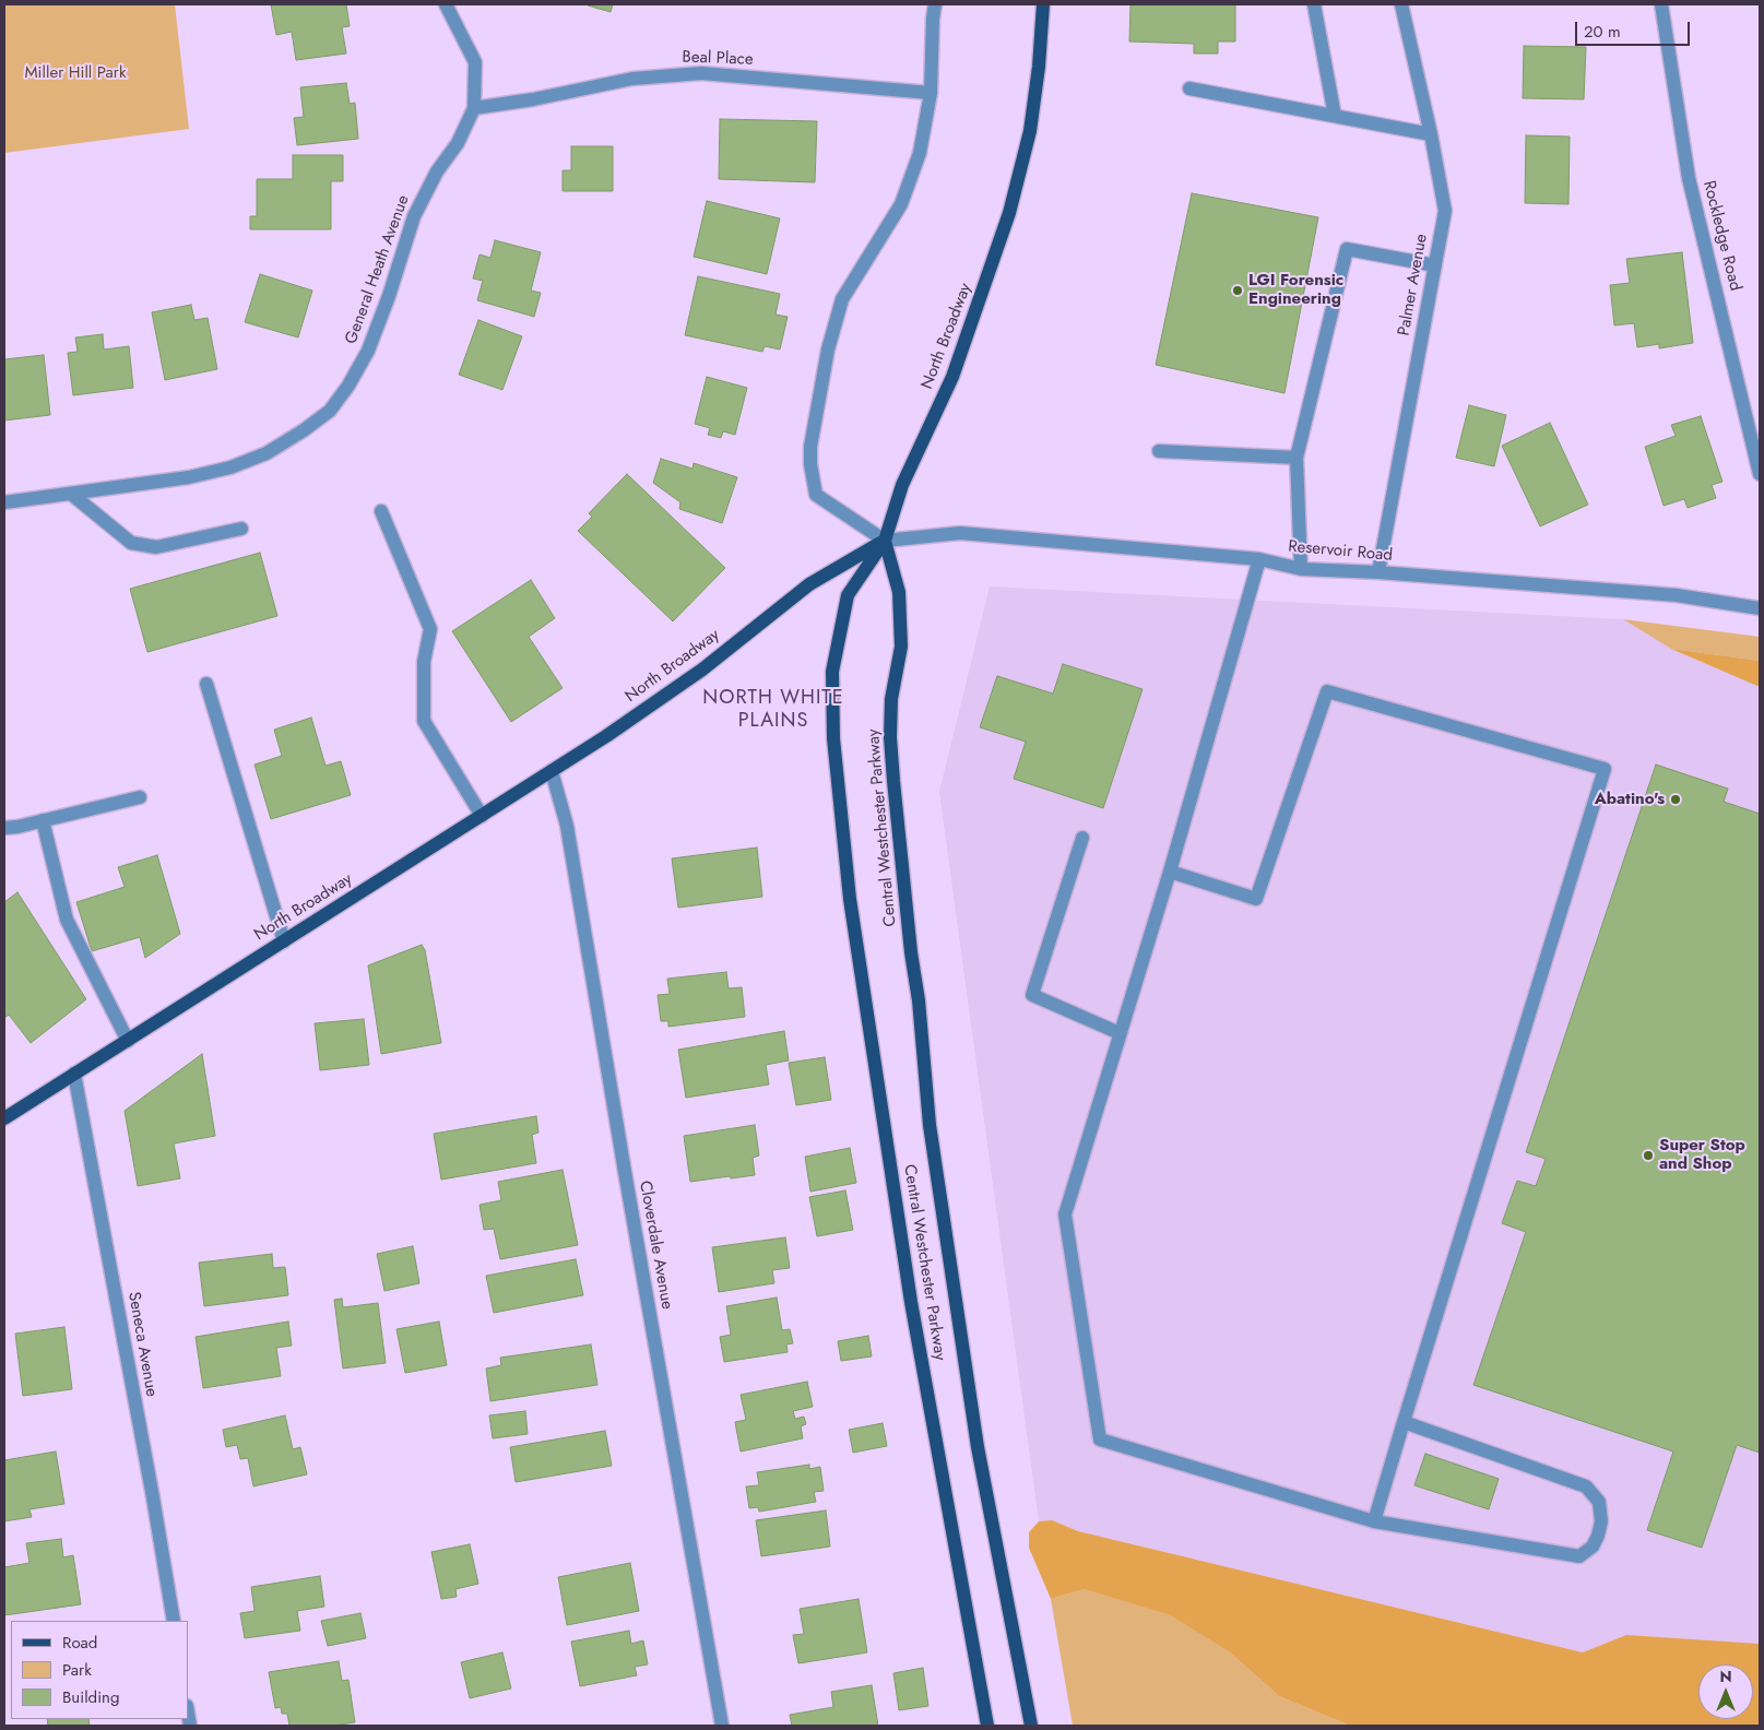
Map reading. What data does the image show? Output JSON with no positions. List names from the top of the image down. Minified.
{"streets":{"main road":["North Broadway","Central Westchester Parkway"],"street":["Beal Place","Rockledge Road","General Heath Avenue","Palmer Avenue","Reservoir Road","Cloverdale Avenue","Seneca Avenue"]},"crossings":[["Beal Place","General Heath Avenue"],["Palmer Avenue","Reservoir Road"],["North Broadway","Reservoir Road"],["North Broadway","Central Westchester Parkway"],["North Broadway","Cloverdale Avenue"],["North Broadway","Seneca Avenue"],["Reservoir Road","Central Westchester Parkway"]],"districts":["NORTH WHITE PLAINS"],"parks":["Miller Hill Park"],"places":["LGI Forensic Engineering","Abatino's","Super Stop and Shop"],"legend":["Road","Park","Building"],"scale_bar":"20 m","north":"top"}
